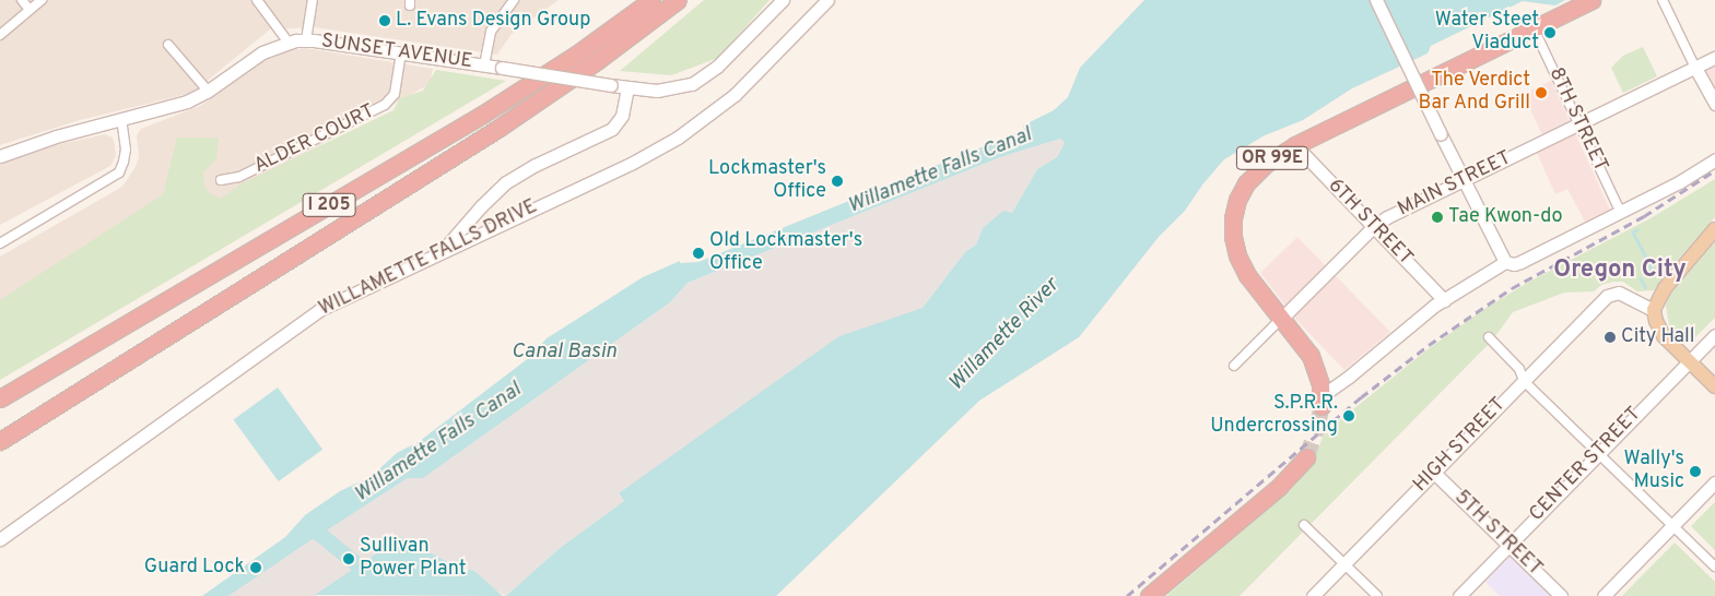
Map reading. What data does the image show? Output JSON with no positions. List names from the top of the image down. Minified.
{"streets":{"highway":["OR 99E","I 205"],"street":["SUNSET AVENUE","8TH STREET","ALDER COURT","MAIN STREET","6TH STREET","WILLAMETTE FALLS DRIVE","HIGH STREET","CENTER STREET","5TH STREET"]},"crossings":[["SUNSET AVENUE","ALDER COURT"],["8TH STREET","OR 99E"],["8TH STREET","MAIN STREET"],["OR 99E","MAIN STREET"],["OR 99E","6TH STREET"],["MAIN STREET","6TH STREET"],["HIGH STREET","5TH STREET"],["CENTER STREET","5TH STREET"]],"districts":["Oregon City"],"water":["Willamette Falls Canal","Willamette River","Canal Basin"],"places":["L. Evans Design Group","Water Steet Viaduct","The Verdict Bar And Grill","Lockmaster's Office","Tae Kwon-do","Old Lockmaster's Office","City Hall","S.P.R.R. Undercrossing","Wally's Music","Sullivan Power Plant","Guard Lock"]}
